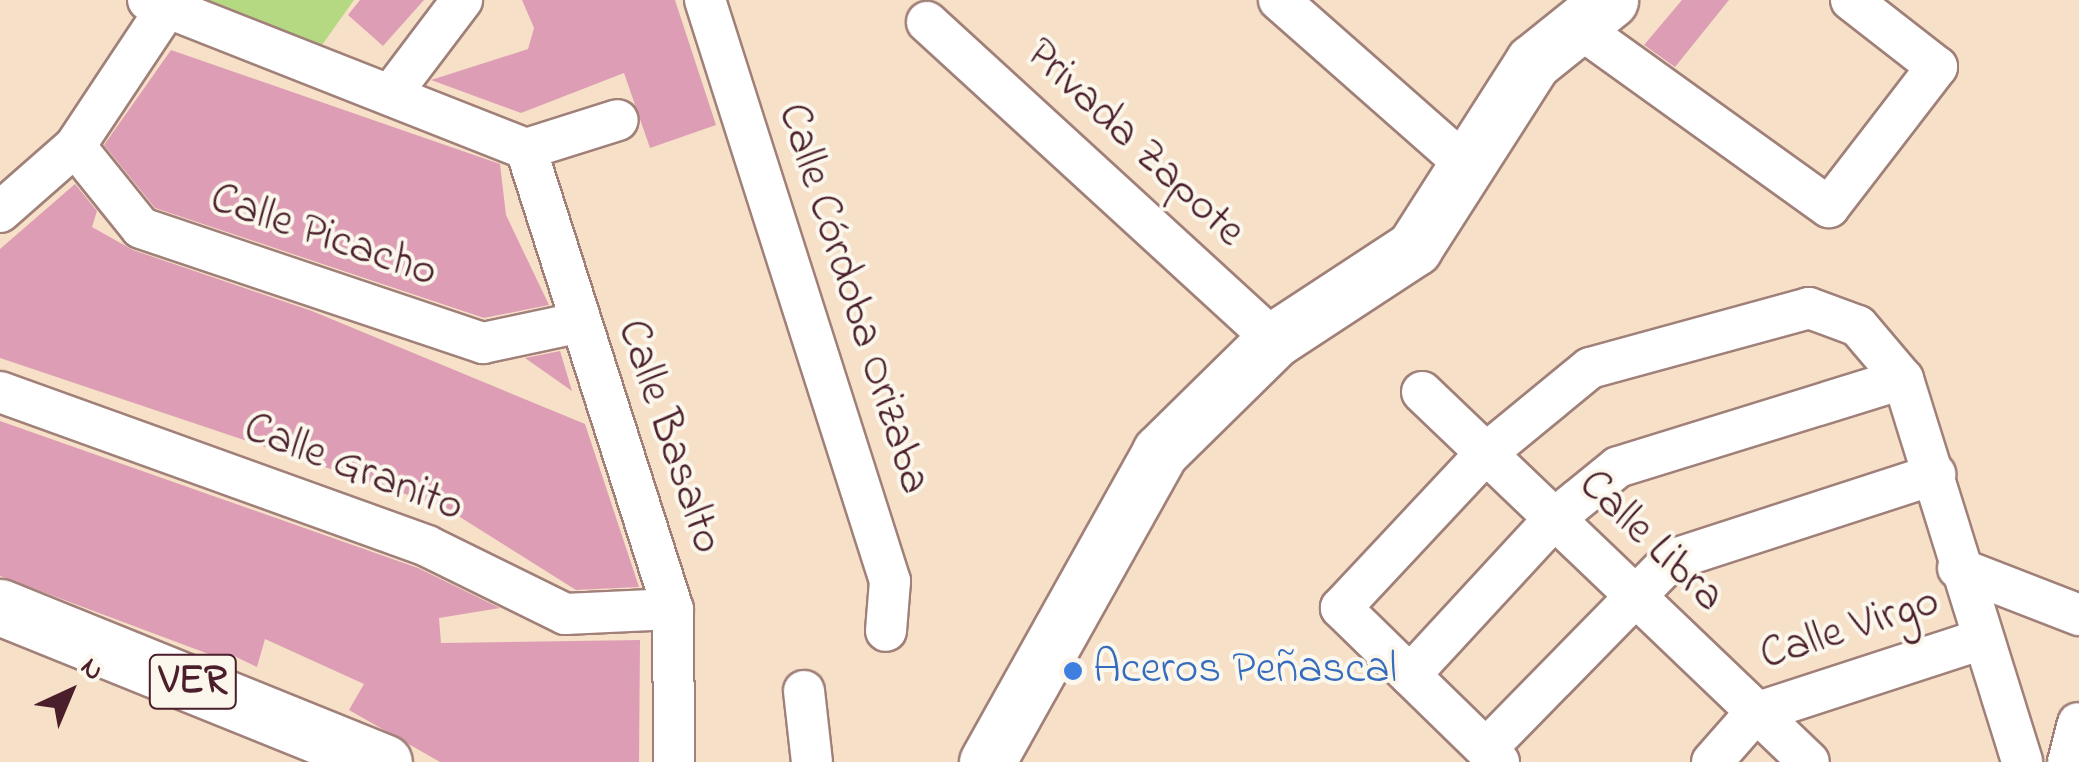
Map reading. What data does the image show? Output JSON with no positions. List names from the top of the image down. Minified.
{"streets":{"main road":["VER"],"street":["Privada Zapote","Calle Picacho","Calle Córdoba Orizaba","Calle Basalto","Calle Granito","Calle Libra","Calle Virgo"]},"crossings":[["Calle Picacho","Calle Basalto"],["Calle Basalto","Calle Granito"],["Calle Libra","Calle Virgo"]],"places":["Aceros Peñascal"],"north":"top right"}
